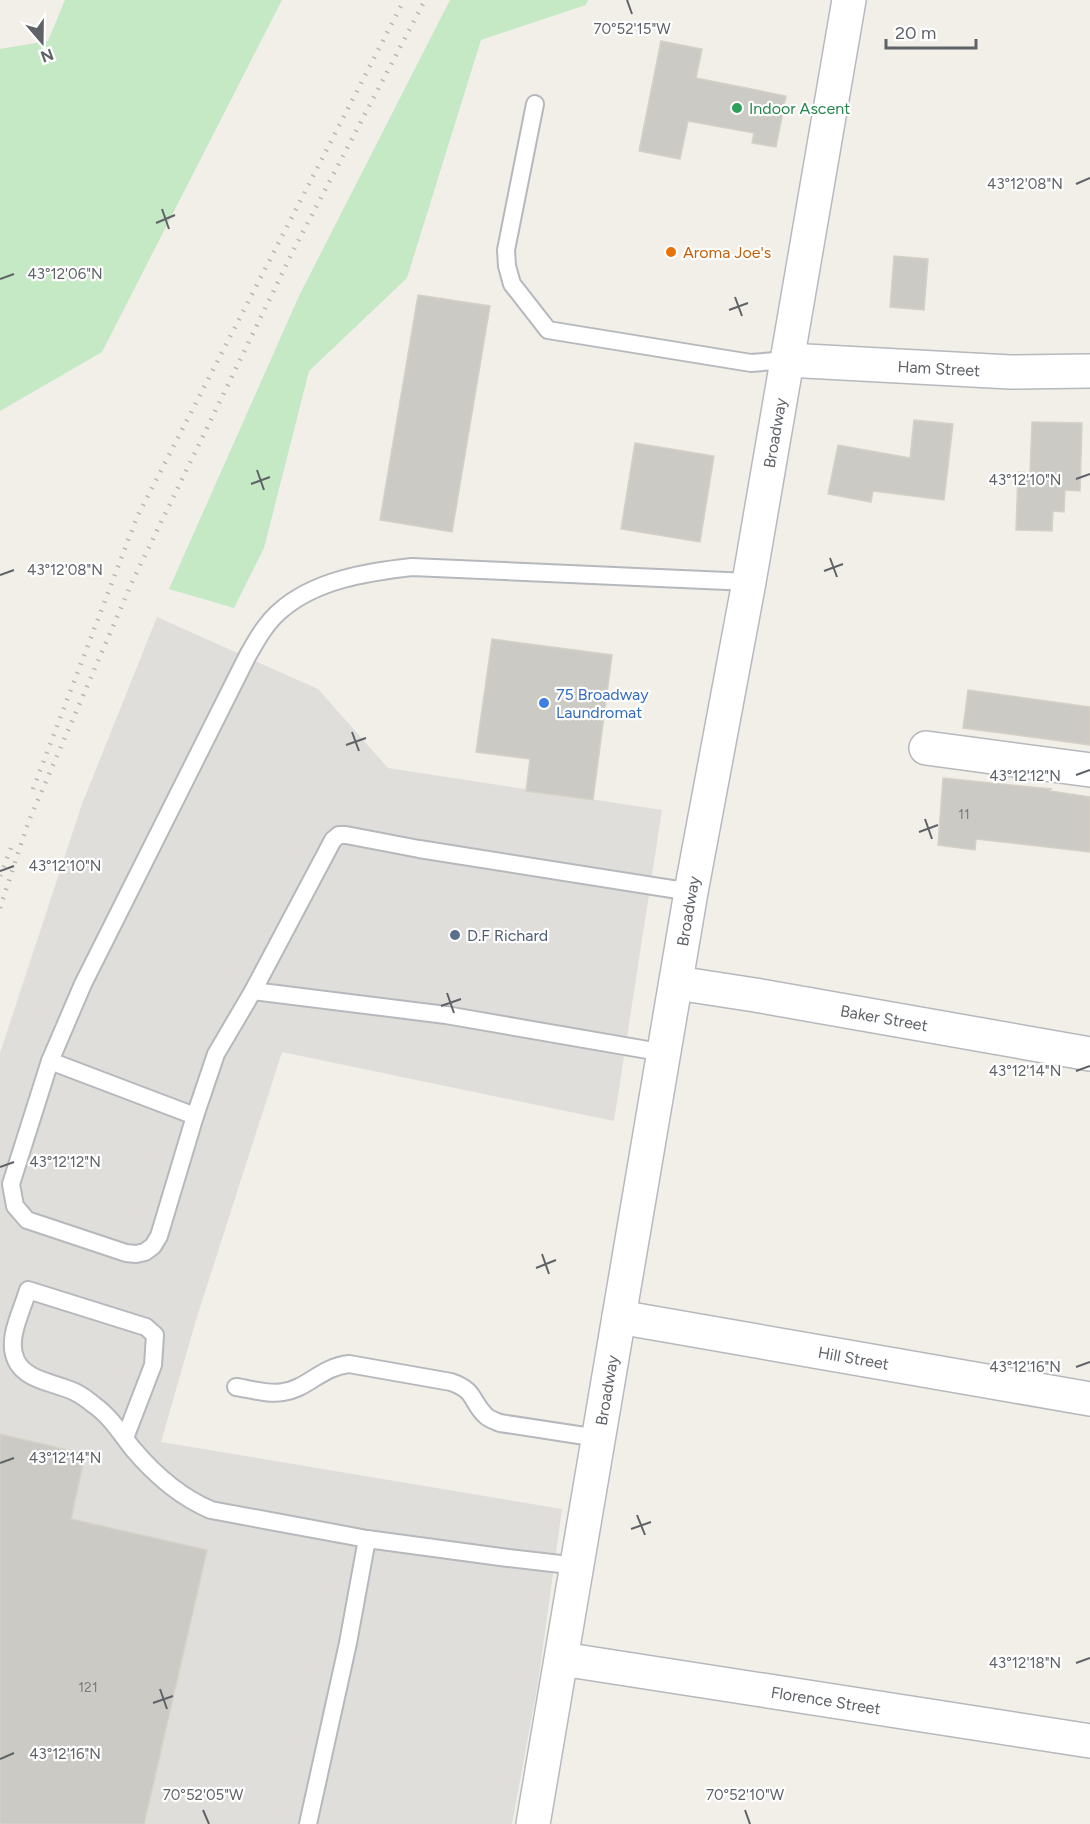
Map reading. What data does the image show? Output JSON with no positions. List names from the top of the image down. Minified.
{"streets":{"street":["Ham Street","Broadway","Baker Street","Hill Street","Florence Street"]},"crossings":[["Ham Street","Broadway"],["Broadway","Baker Street"],["Broadway","Hill Street"],["Broadway","Florence Street"]],"places":["Indoor Ascent","Aroma Joe's","75 Broadway Laundromat","D.F Richard"],"house_numbers":["11","121"],"scale_bar":"20 m","north":"bottom","coordinates":["70°52'15\"W","43°12'08\"N","43°12'06\"N","43°12'10\"N","43°12'12\"N","43°12'14\"N","43°12'16\"N","43°12'18\"N","70°52'05\"W","70°52'10\"W"]}
